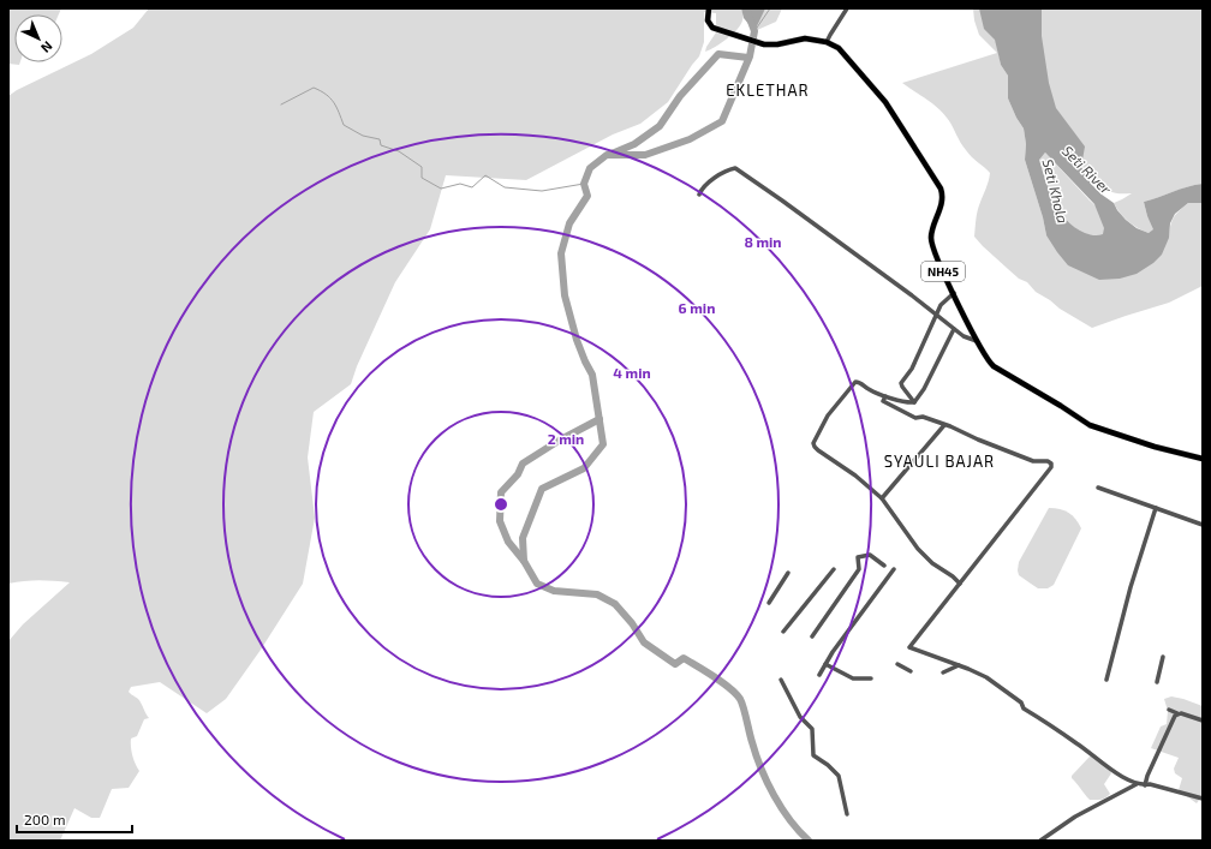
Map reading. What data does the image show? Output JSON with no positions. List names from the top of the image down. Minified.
{"streets":{"main road":["NH45"]},"districts":["EKLETHAR","SYAULI BAJAR"],"water":["Seti River","Seti Khola"],"scale_bar":"200 m","north":"bottom right","rings":["8 min","6 min","4 min","2 min"]}
